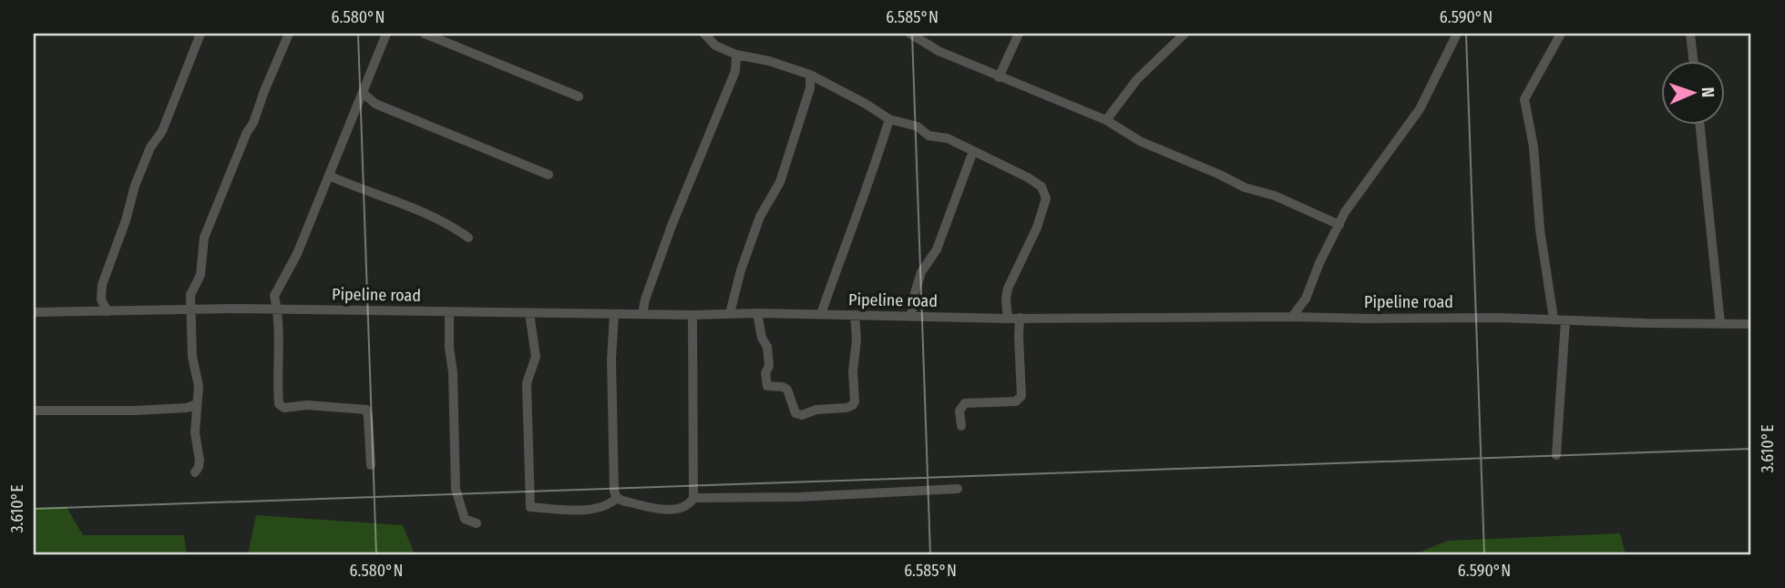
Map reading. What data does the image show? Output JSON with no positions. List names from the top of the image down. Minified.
{"streets":{"street":["Pipeline road"]},"north":"right","coordinates":["6.580°N","6.585°N","6.590°N","3.610°E"]}
